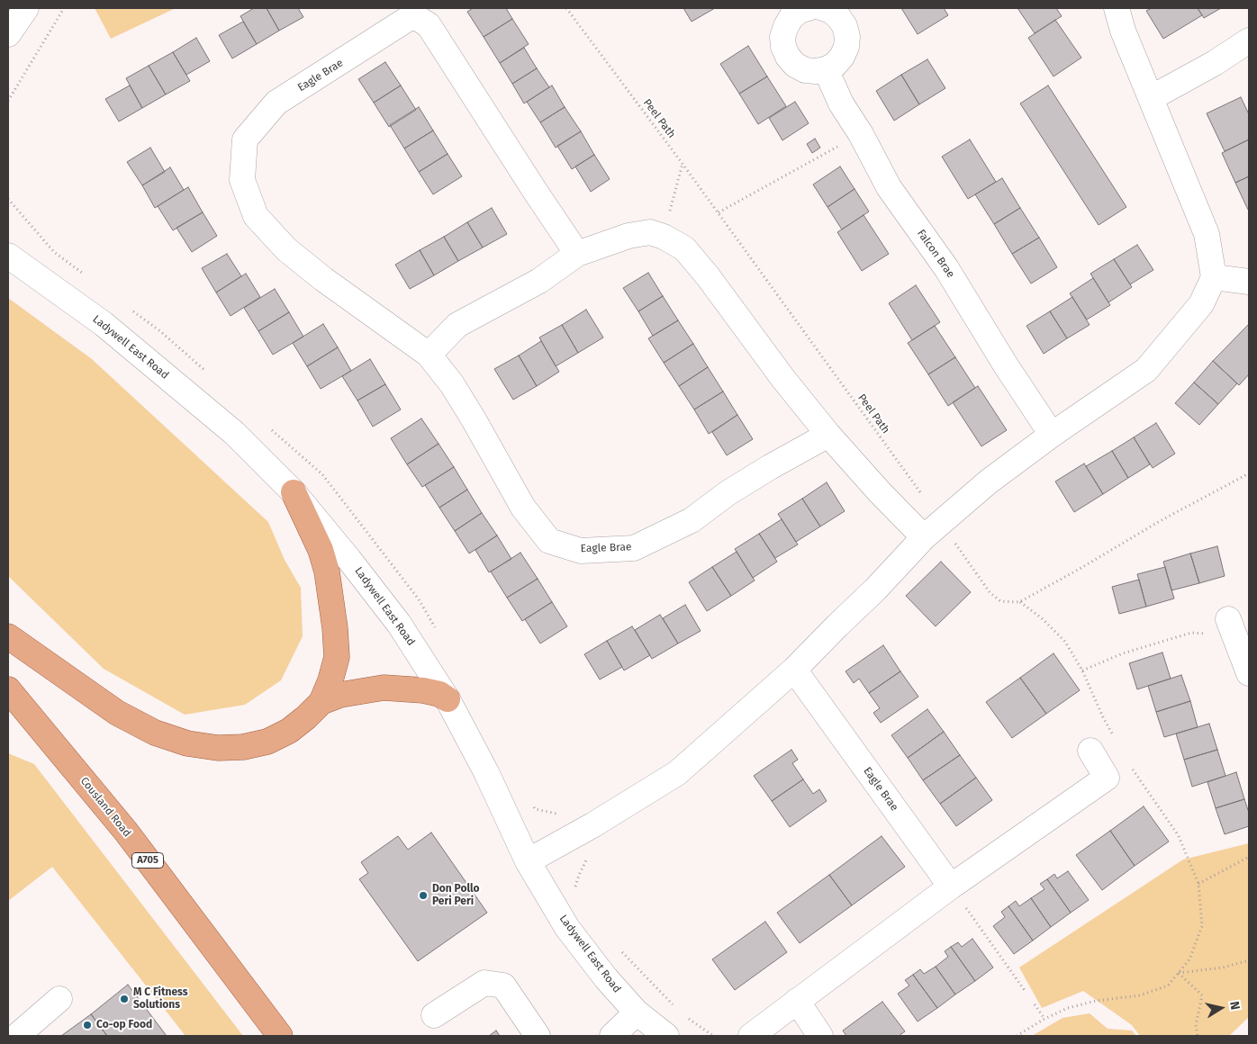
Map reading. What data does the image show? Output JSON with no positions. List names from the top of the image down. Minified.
{"streets":{"main road":["Cousland Road","A705"],"street":["Eagle Brae","Falcon Brae","Ladywell East Road"],"path":["Peel Path"]},"places":["Don Pollo Peri Peri","M C Fitness Solutions","Co-op Food"],"north":"right"}
